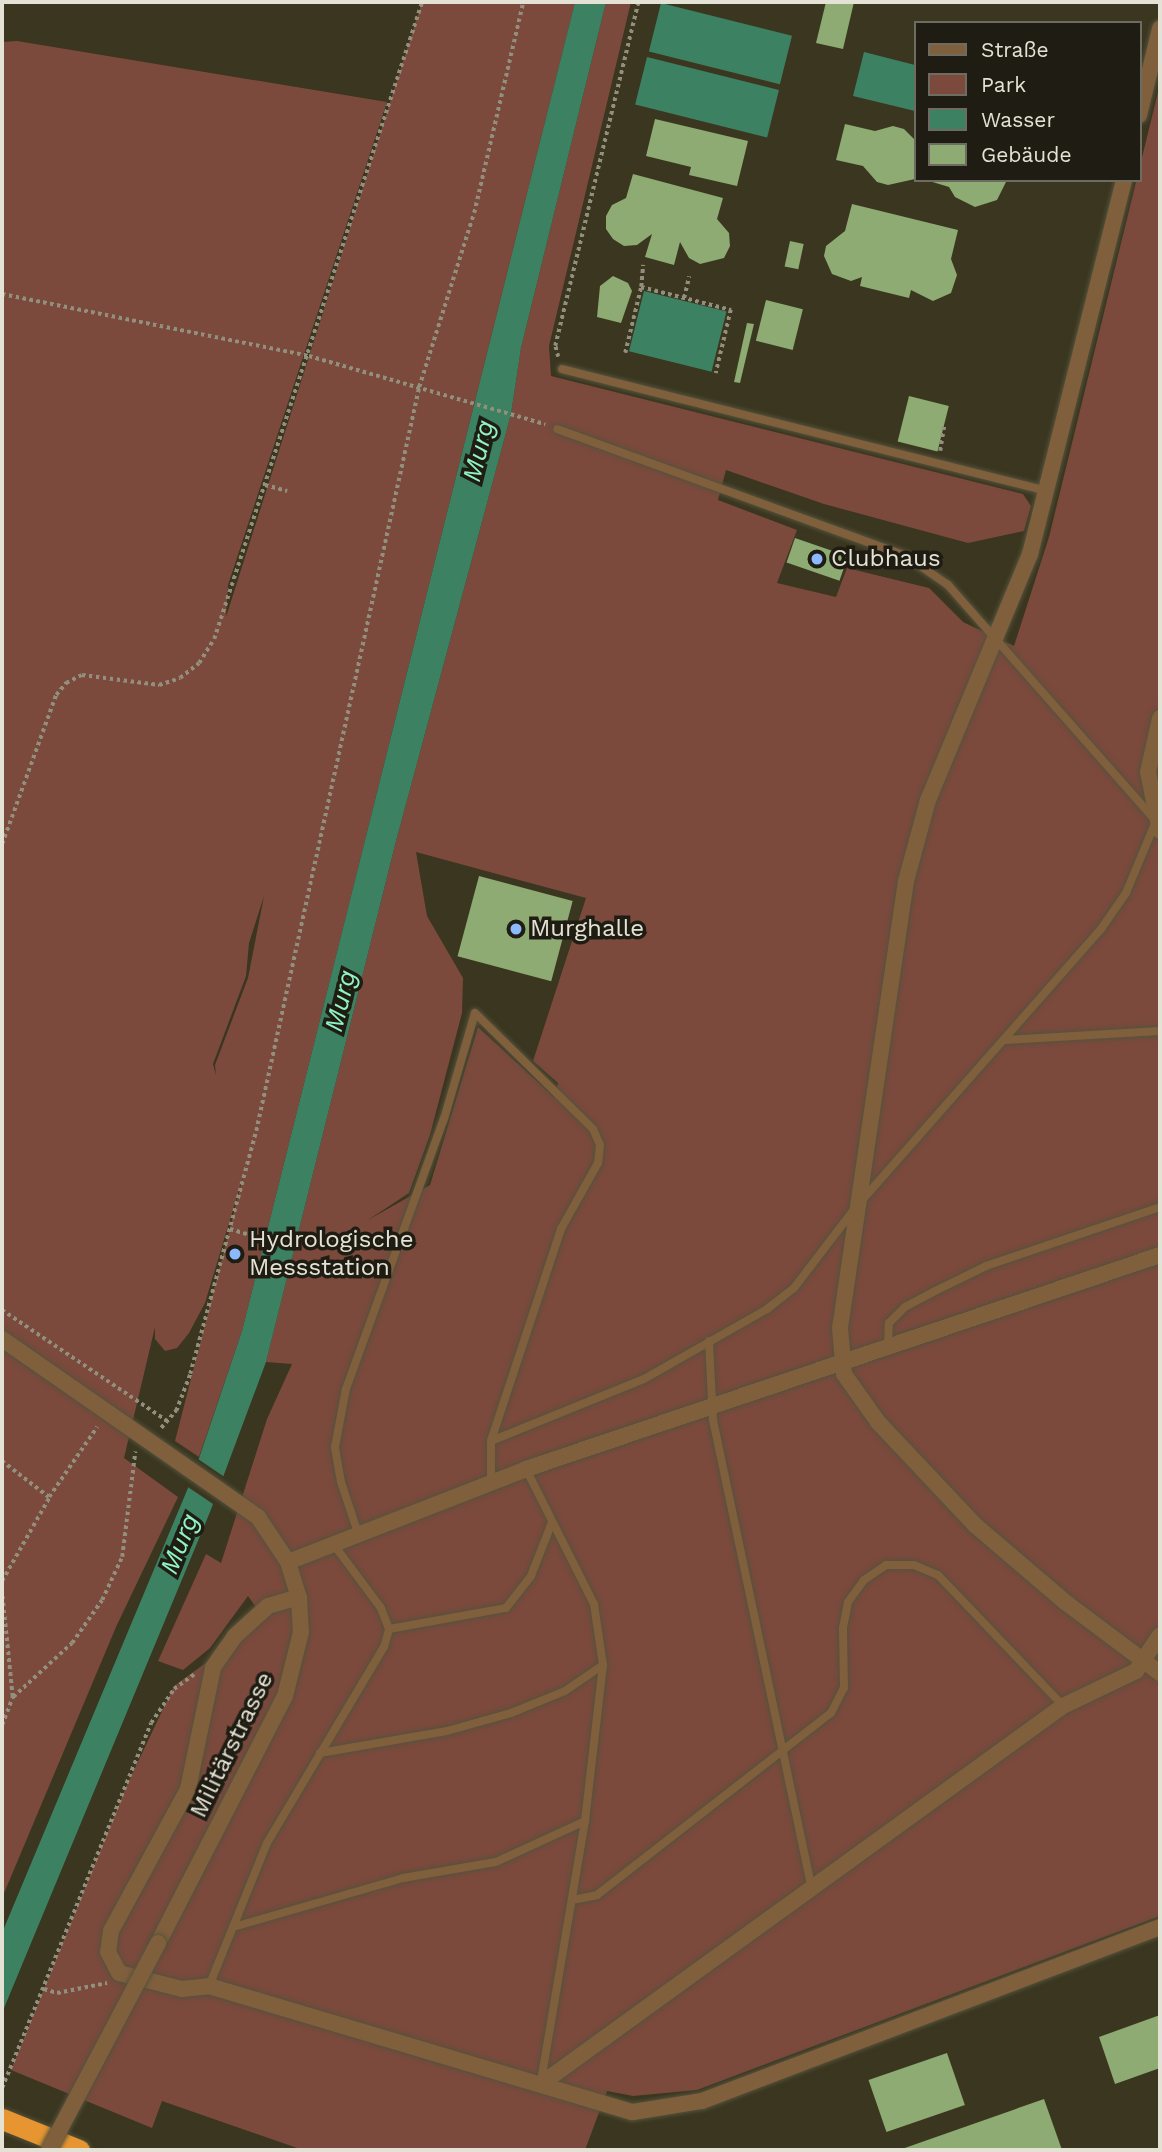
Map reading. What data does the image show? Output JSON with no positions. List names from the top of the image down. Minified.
{"streets":{"street":["Militärstrasse"]},"water":["Murg"],"places":["Clubhaus","Murghalle","Hydrologische Messstation"],"legend":["Straße","Park","Wasser","Gebäude"]}
